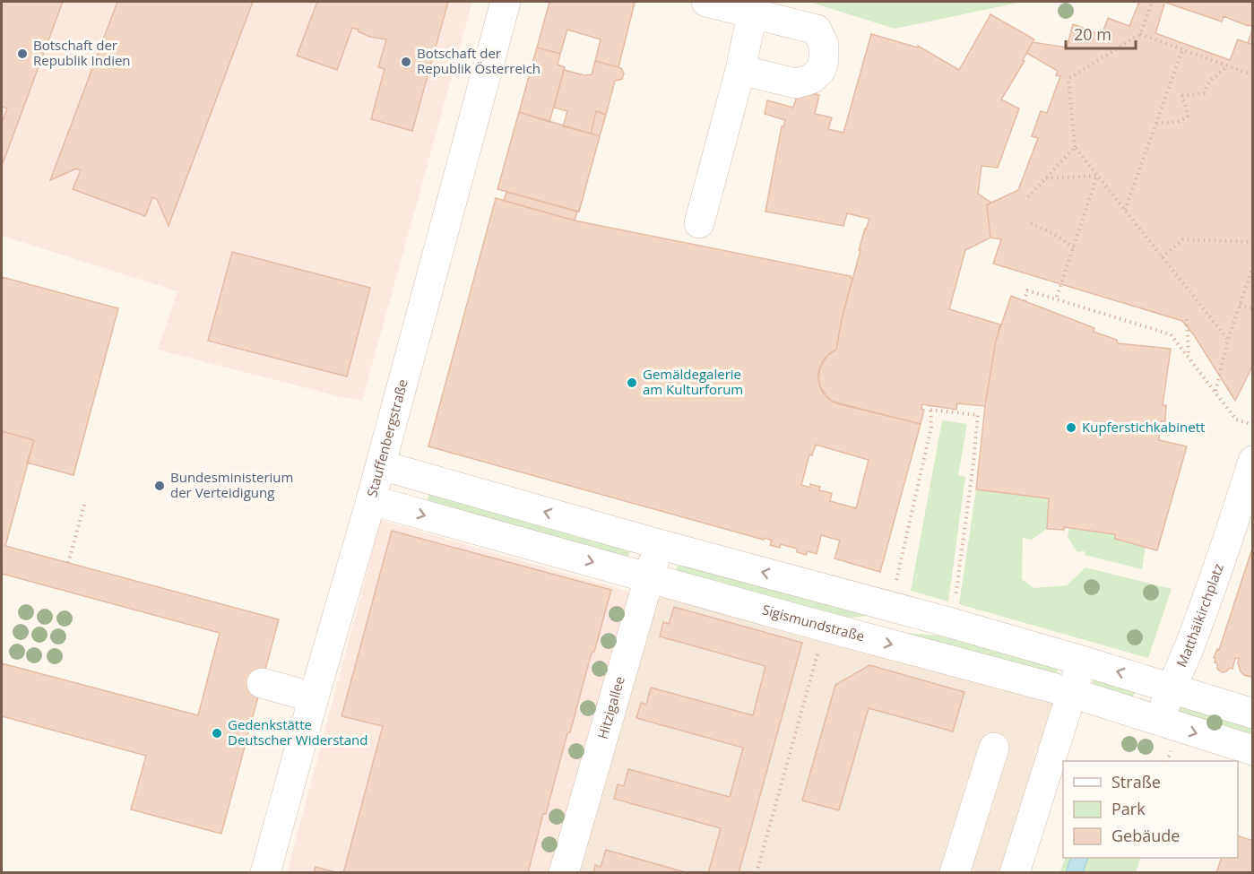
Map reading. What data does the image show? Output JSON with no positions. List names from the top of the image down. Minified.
{"streets":{"street":["Stauffenbergstraße","Matthäikirchplatz","Sigismundstraße","Hitzigallee"]},"crossings":[["Stauffenbergstraße","Sigismundstraße"],["Matthäikirchplatz","Sigismundstraße"],["Sigismundstraße","Hitzigallee"]],"places":["Botschaft der Republik Indien","Botschaft der Republik Österreich","Gemäldegalerie am Kulturforum","Kupferstichkabinett","Bundesministerium der Verteidigung","Gedenkstätte Deutscher Widerstand"],"legend":["Straße","Park","Gebäude"],"scale_bar":"20 m"}
